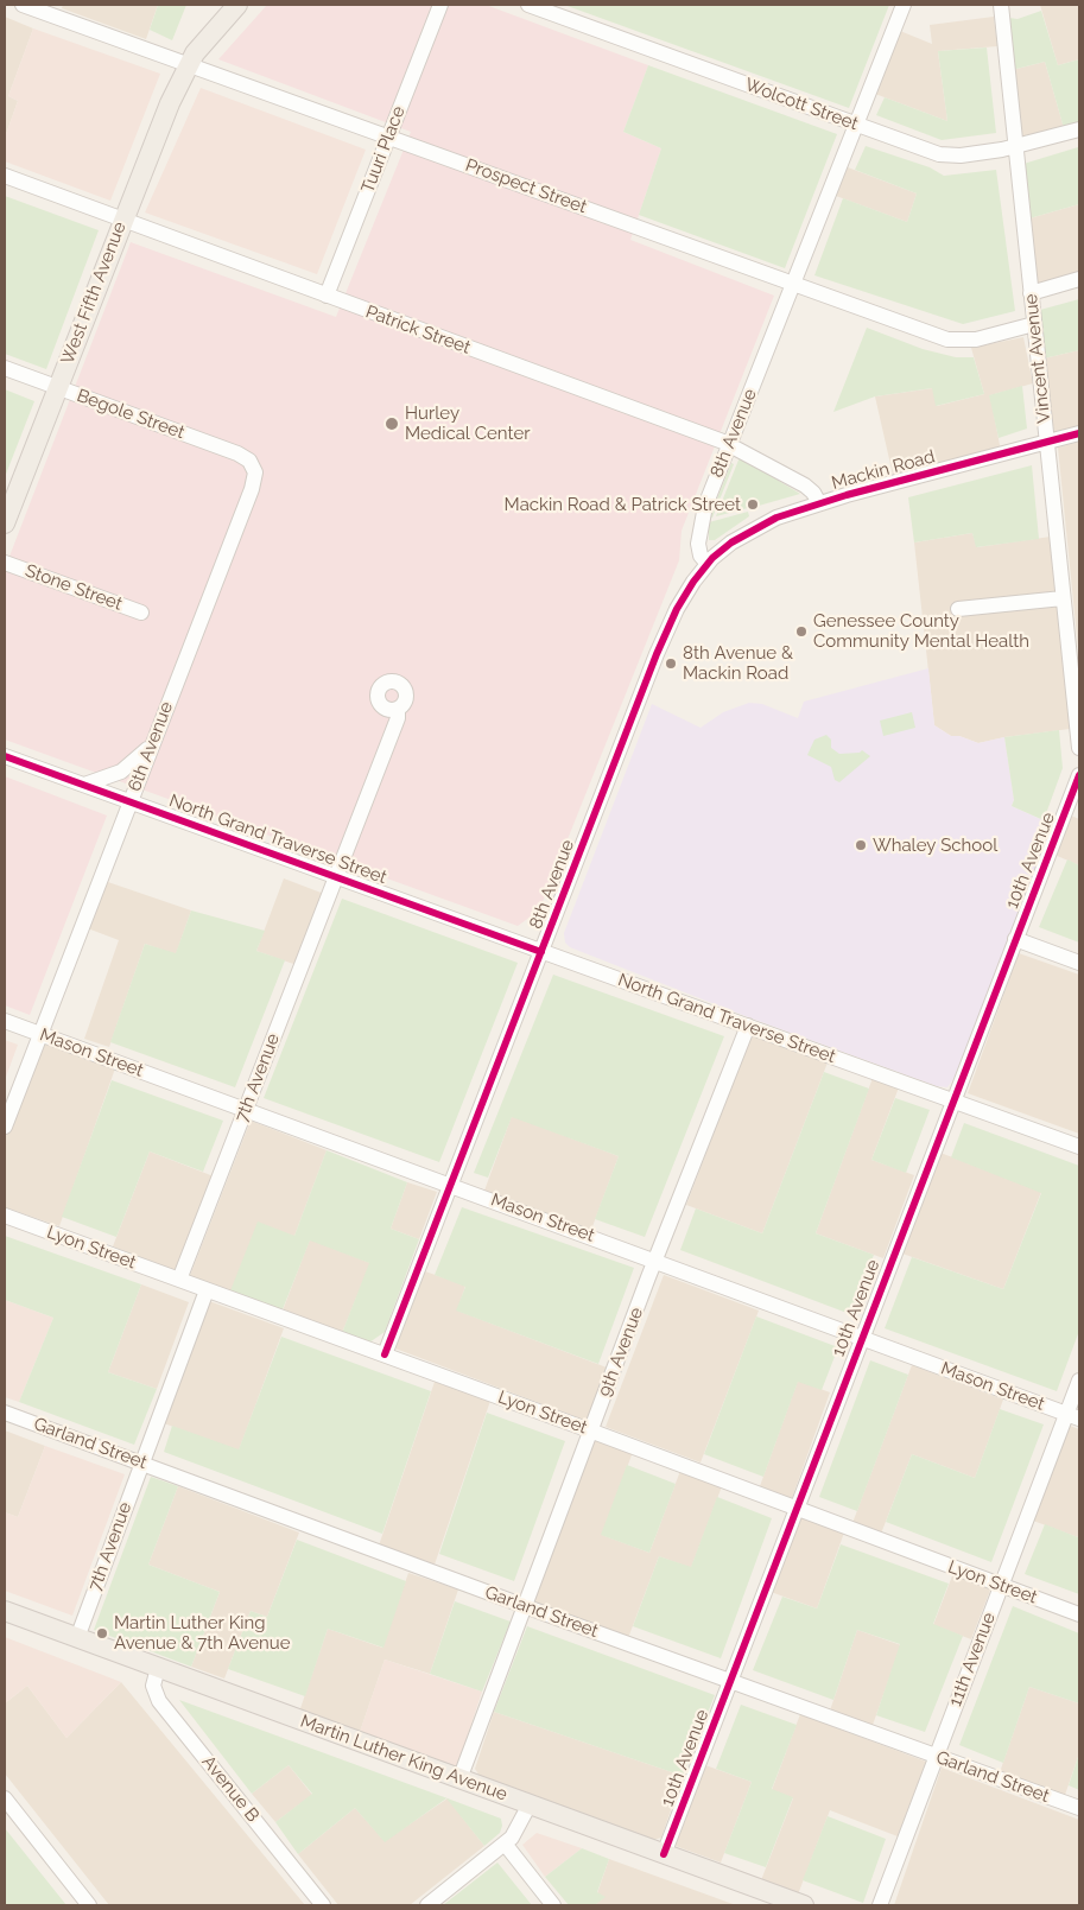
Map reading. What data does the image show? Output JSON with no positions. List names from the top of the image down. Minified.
{"streets":{"main road":["West Fifth Avenue","Martin Luther King Avenue"],"street":["Wolcott Street","Tuuri Place","Prospect Street","Patrick Street","Vincent Avenue","Begole Street","8th Avenue","Mackin Road","Stone Street","6th Avenue","North Grand Traverse Street","10th Avenue","Mason Street","7th Avenue","Lyon Street","9th Avenue","Garland Street","11th Avenue","Avenue B"]},"crossings":[["Wolcott Street","Vincent Avenue"],["Wolcott Street","8th Avenue"],["Tuuri Place","Prospect Street"],["Tuuri Place","Patrick Street"],["Prospect Street","West Fifth Avenue"],["Prospect Street","Vincent Avenue"],["Prospect Street","8th Avenue"],["West Fifth Avenue","Patrick Street"],["West Fifth Avenue","Begole Street"],["Patrick Street","8th Avenue"],["Patrick Street","Mackin Road"],["Vincent Avenue","Mackin Road"],["Begole Street","6th Avenue"],["8th Avenue","Mackin Road"],["8th Avenue","North Grand Traverse Street"],["8th Avenue","Mason Street"],["8th Avenue","Lyon Street"],["6th Avenue","North Grand Traverse Street"],["6th Avenue","Mason Street"],["North Grand Traverse Street","10th Avenue"],["North Grand Traverse Street","7th Avenue"],["North Grand Traverse Street","9th Avenue"],["10th Avenue","Mason Street"],["10th Avenue","Lyon Street"],["10th Avenue","Garland Street"],["10th Avenue","Martin Luther King Avenue"],["Mason Street","7th Avenue"],["Mason Street","9th Avenue"],["Mason Street","11th Avenue"],["7th Avenue","Lyon Street"],["7th Avenue","Garland Street"],["7th Avenue","Martin Luther King Avenue"],["Lyon Street","9th Avenue"],["Lyon Street","11th Avenue"],["9th Avenue","Garland Street"],["9th Avenue","Martin Luther King Avenue"],["Garland Street","11th Avenue"],["Martin Luther King Avenue","Avenue B"]],"places":["Hurley Medical Center","Mackin Road & Patrick Street","Genessee County Community Mental Health","8th Avenue & Mackin Road","Whaley School","Martin Luther King Avenue & 7th Avenue"]}
